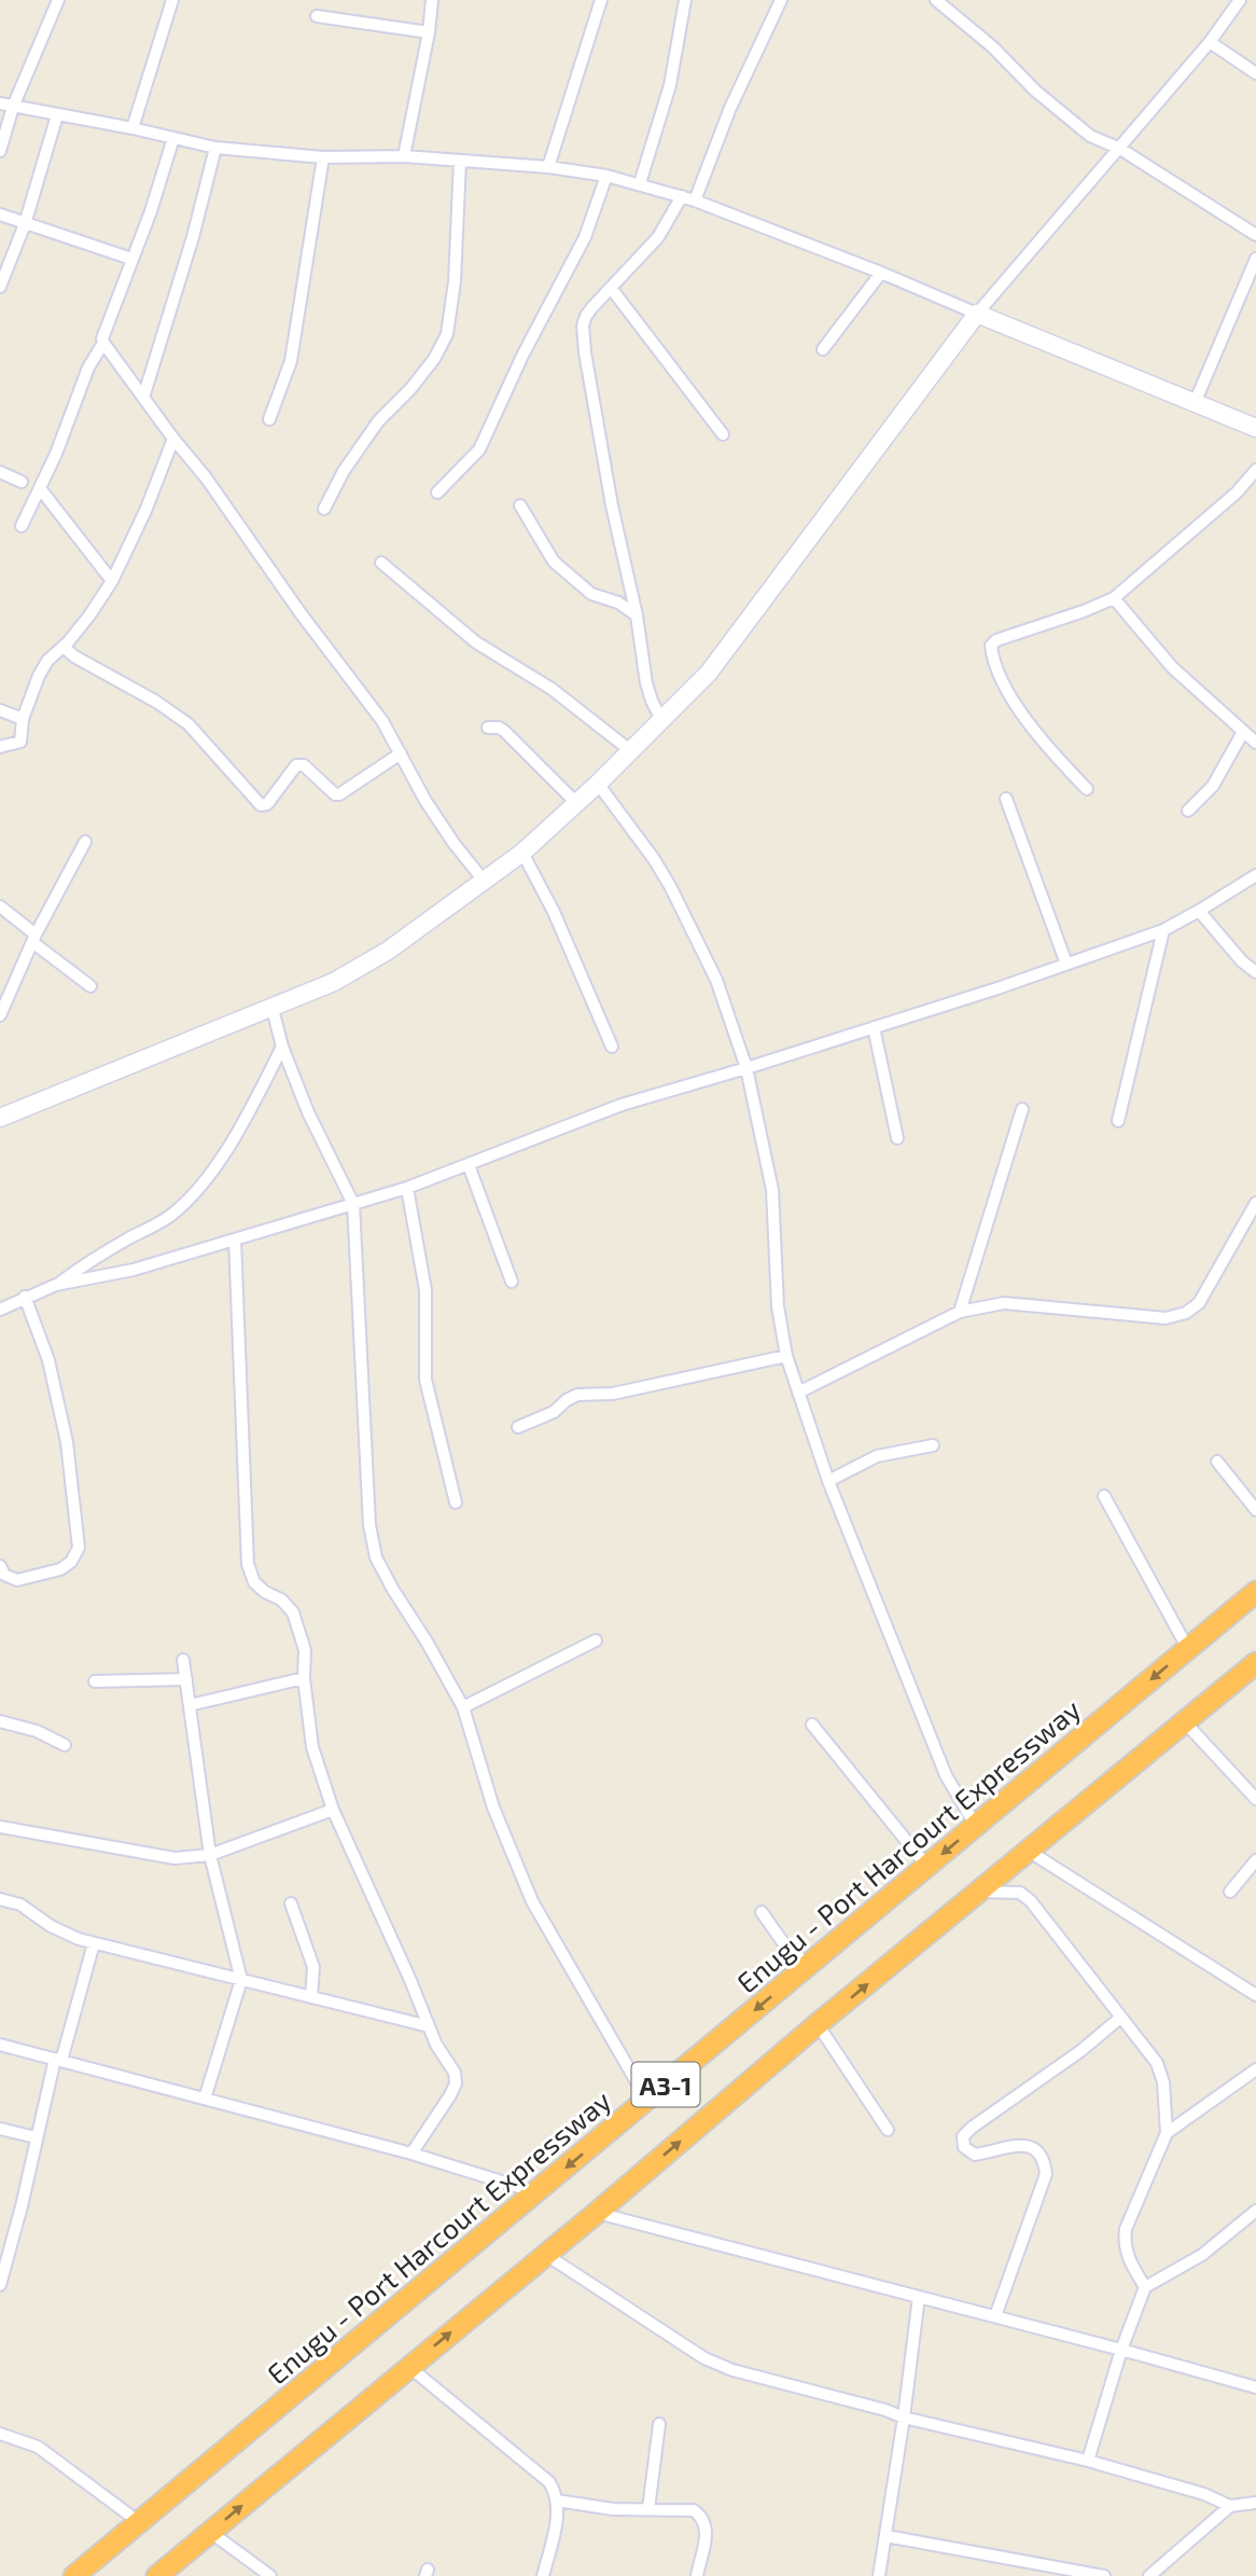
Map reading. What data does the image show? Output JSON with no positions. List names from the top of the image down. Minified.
{"streets":{"highway":["Enugu - Port Harcourt Expressway","A3-1"]}}
